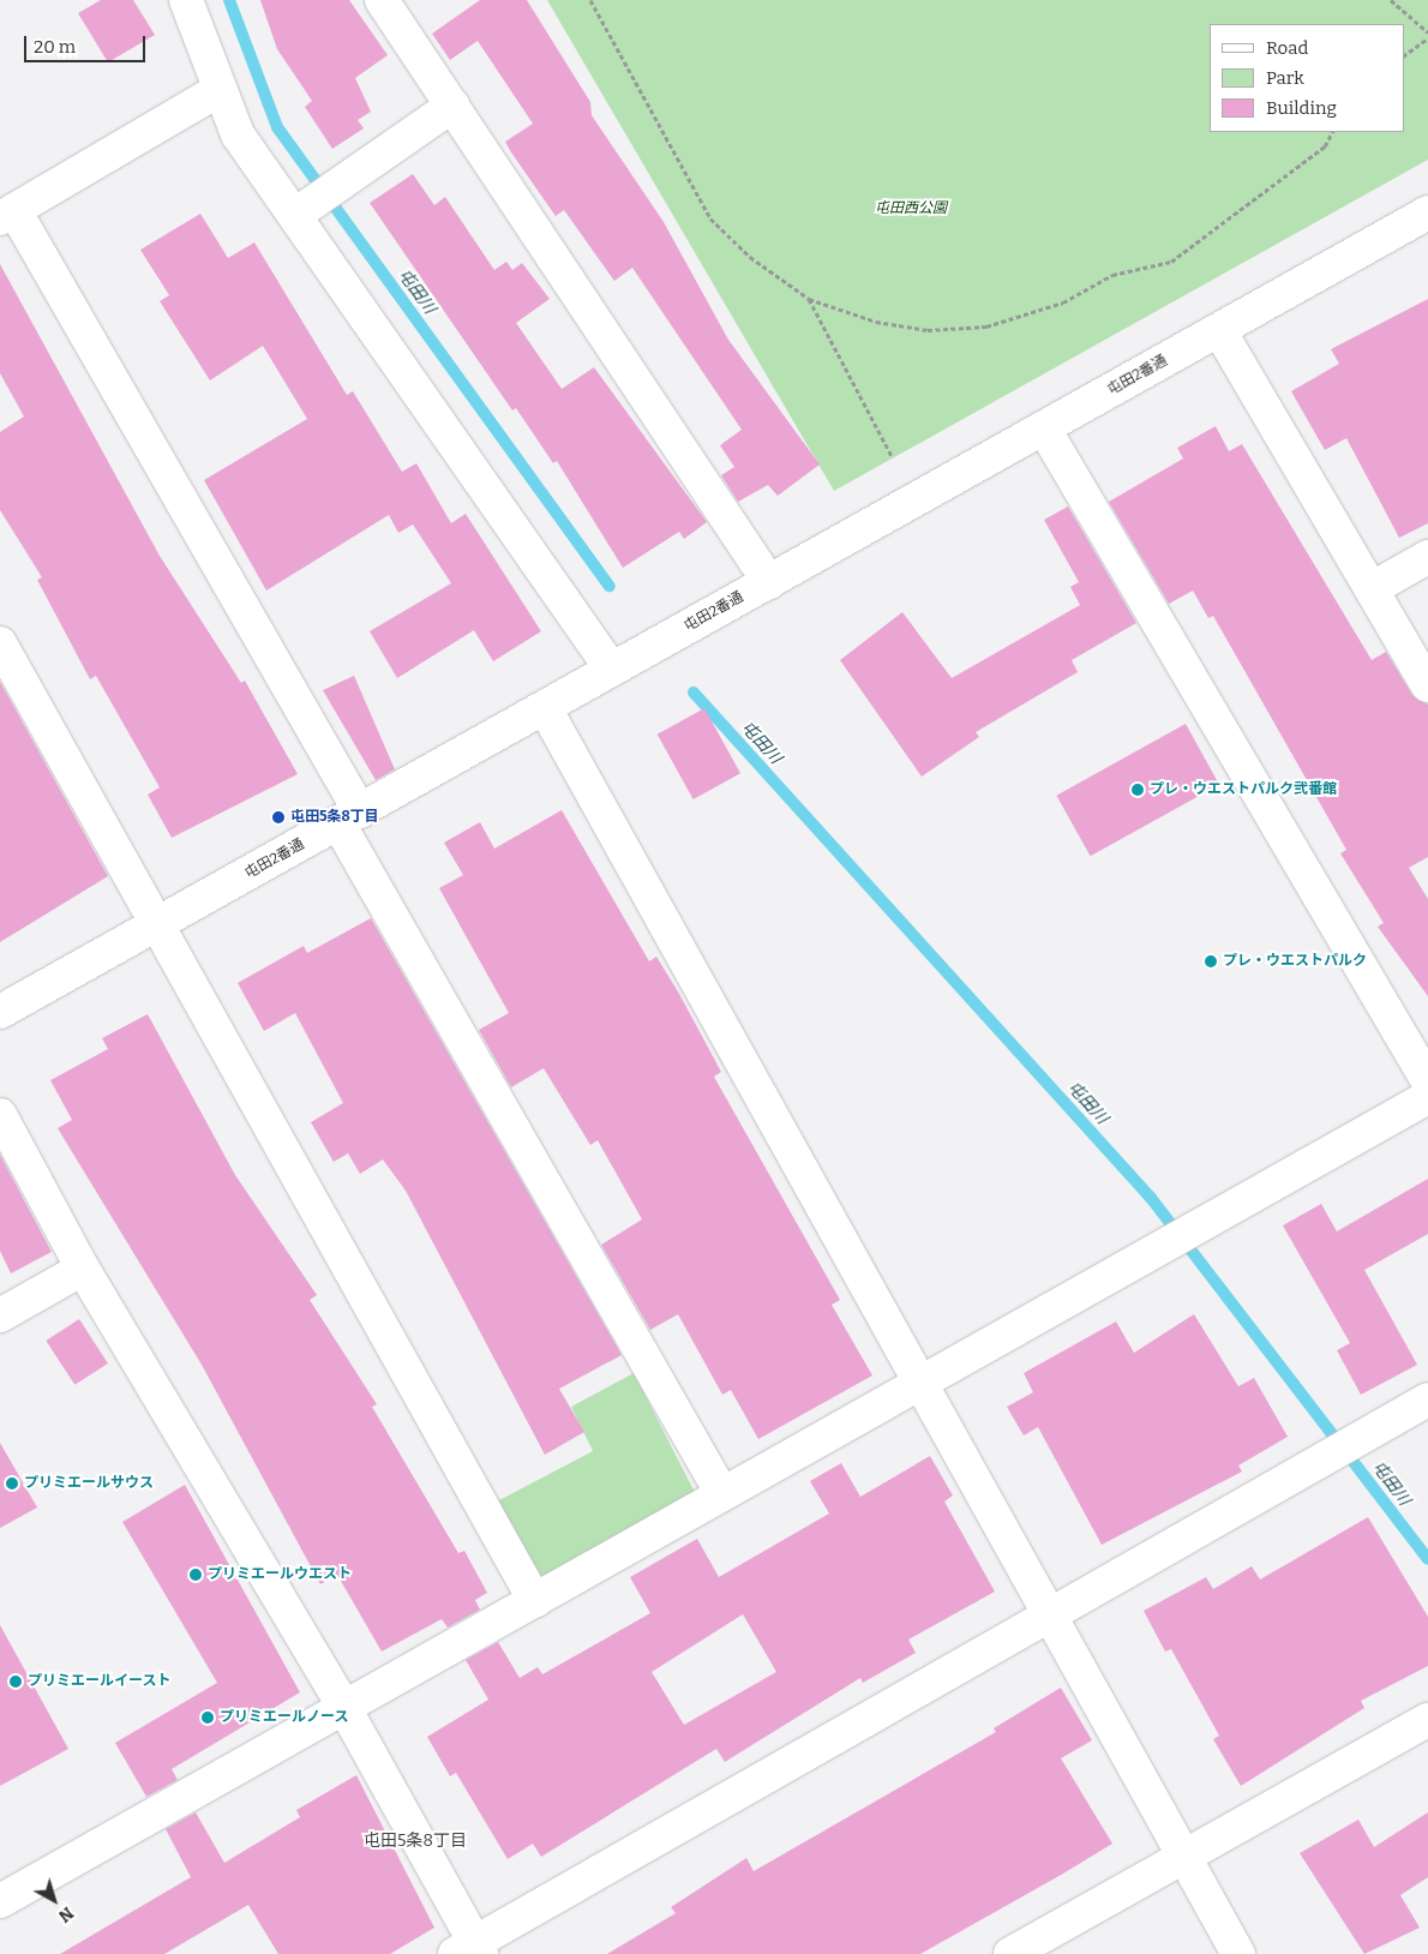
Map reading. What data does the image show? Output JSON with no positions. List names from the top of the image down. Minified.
{"streets":{"street":["屯田2番通"]},"districts":["屯田5条8丁目"],"water":["屯田川"],"parks":["屯田西公園"],"places":["プレ・ウエストパルク弐番館","屯田5条8丁目","プレ・ウエストパルク","プリミエールサウス","プリミエールウエスト","プリミエールイースト","プリミエールノース"],"legend":["Road","Park","Building"],"scale_bar":"20 m","north":"bottom right"}
